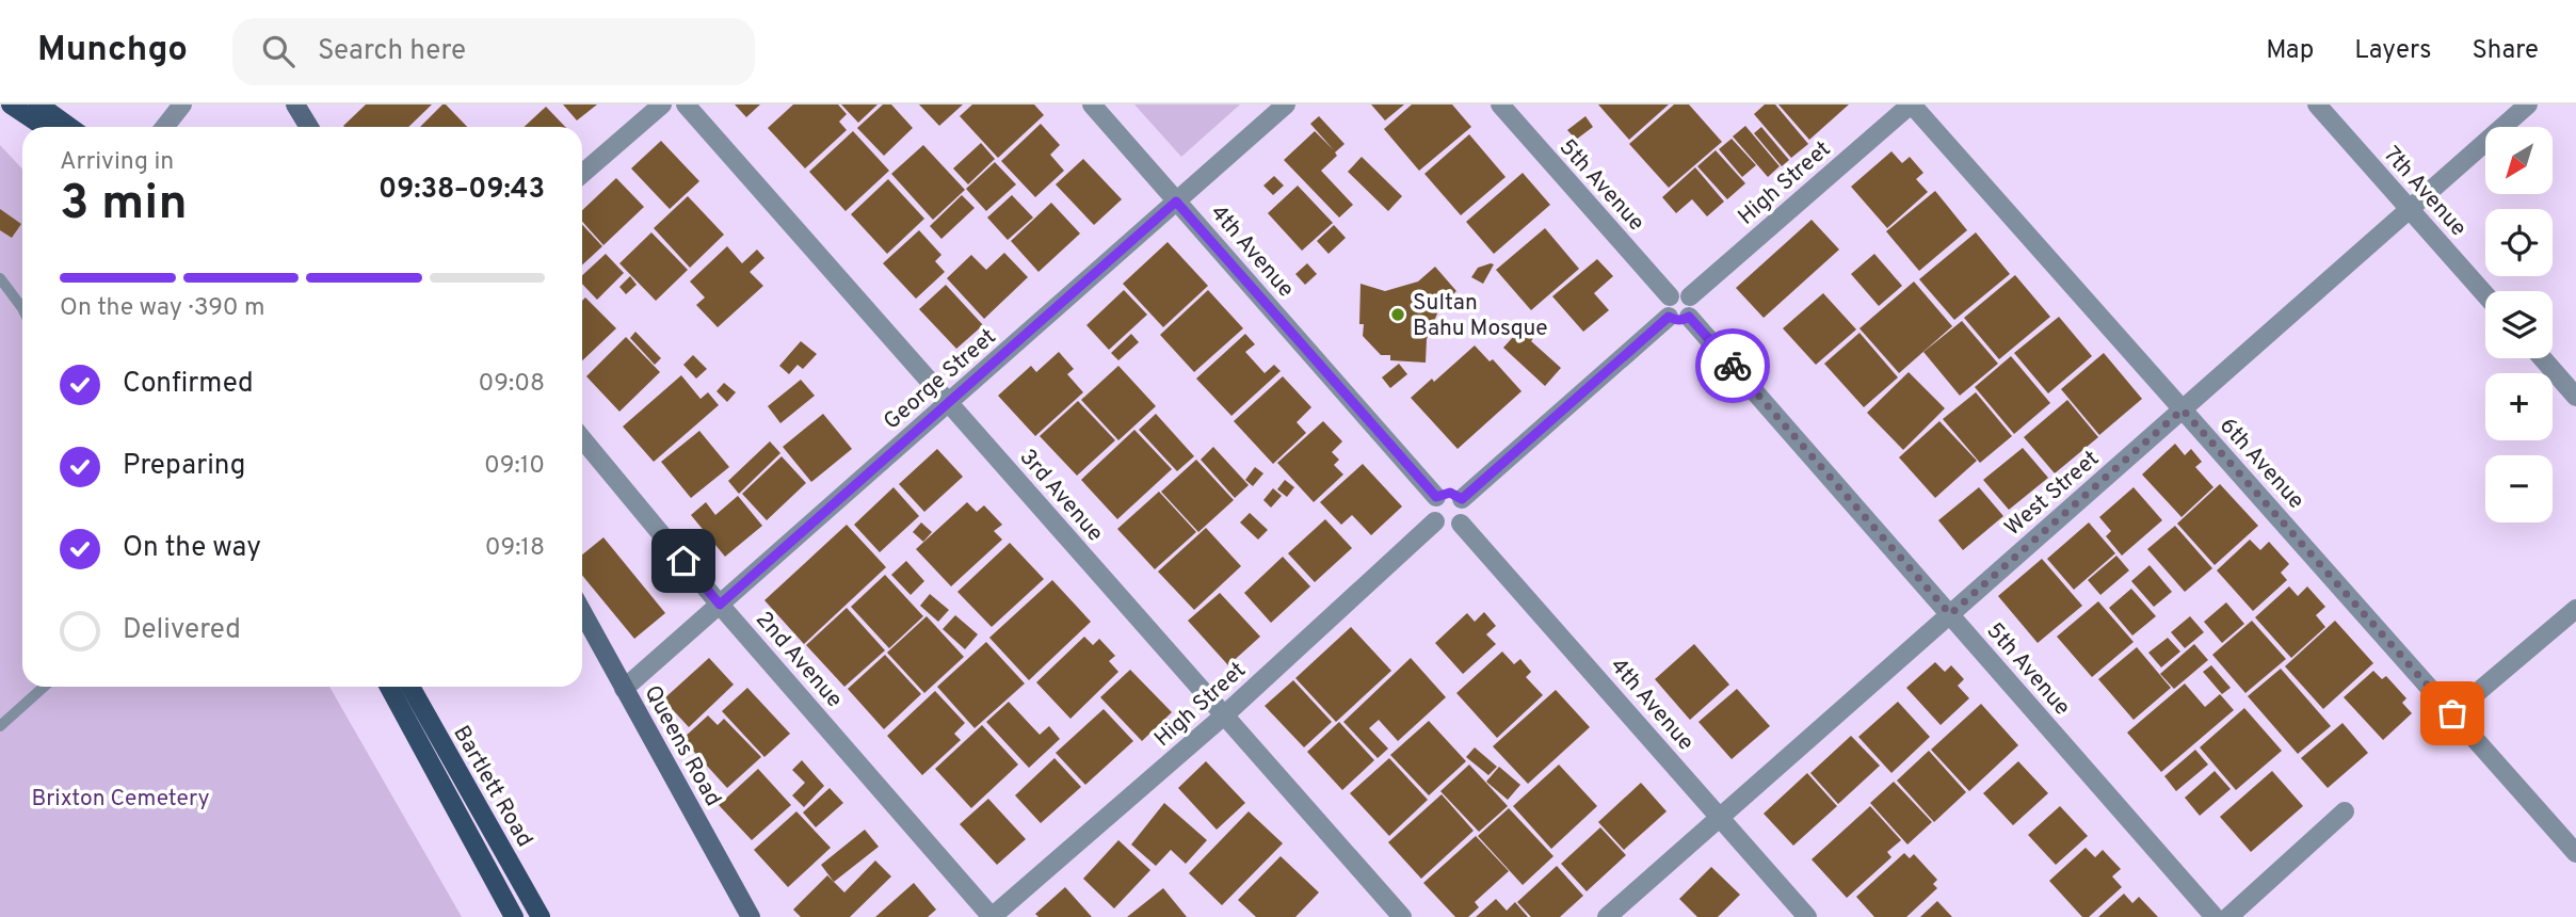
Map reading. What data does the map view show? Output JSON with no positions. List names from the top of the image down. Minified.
{"streets":{"main road":["Queens Road","Bartlett Road"],"street":["High Street","5th Avenue","7th Avenue","4th Avenue","George Street","6th Avenue","West Street","3rd Avenue","2nd Avenue"]},"crossings":[["High Street","5th Avenue"],["High Street","4th Avenue"],["High Street","6th Avenue"],["High Street","3rd Avenue"],["High Street","2nd Avenue"],["5th Avenue","West Street"],["7th Avenue","West Street"],["4th Avenue","George Street"],["4th Avenue","West Street"],["George Street","3rd Avenue"],["George Street","2nd Avenue"],["George Street","Queens Road"],["6th Avenue","West Street"]],"parks":["Brixton Cemetery"],"places":["Sultan Bahu Mosque"],"north":"bottom left","page":{"header":"Munchgo","search":"Search here","nav":["Map","Layers","Share"],"map_buttons":["+","−"],"heading":["3 min","Arriving in","09:38–09:43"],"bar":"On the way · 390 m","list":[["Confirmed","09:08"],["Preparing","09:10"],["On the way","09:18"],"Delivered"]}}
